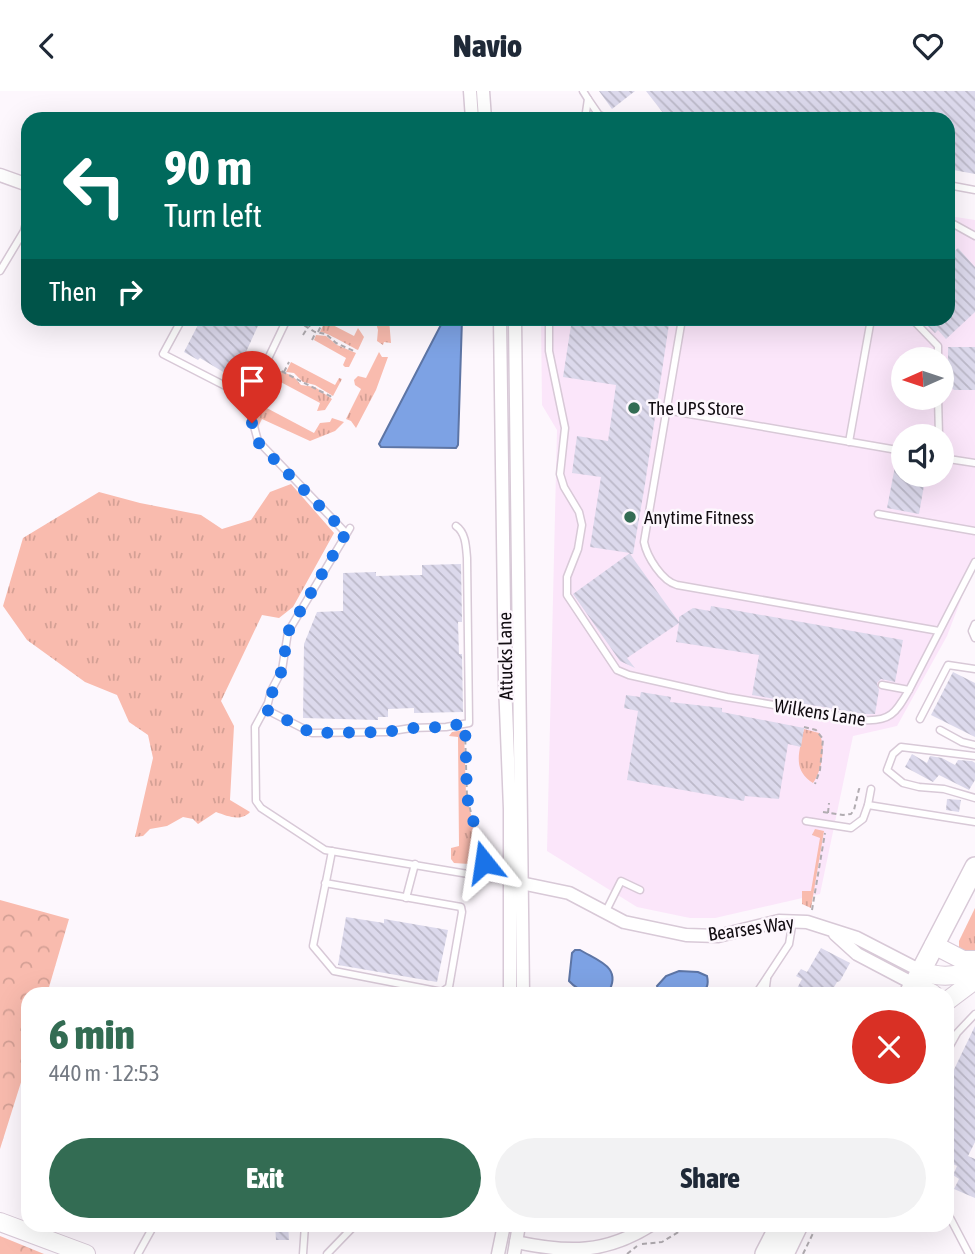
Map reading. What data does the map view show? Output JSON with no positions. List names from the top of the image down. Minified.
{"streets":{"main road":["Bearses Way"],"street":["Attucks Lane"],"lane":["Wilkens Lane"]},"crossings":[["Attucks Lane","Bearses Way"]],"places":["The UPS Store","Anytime Fitness"],"north":"left","page":{"header":"Navio","turn":["90 m","Turn left"],"then":"Then","heading":["6 min","440 m · 12:53"],"buttons":["Exit","Share"]}}
